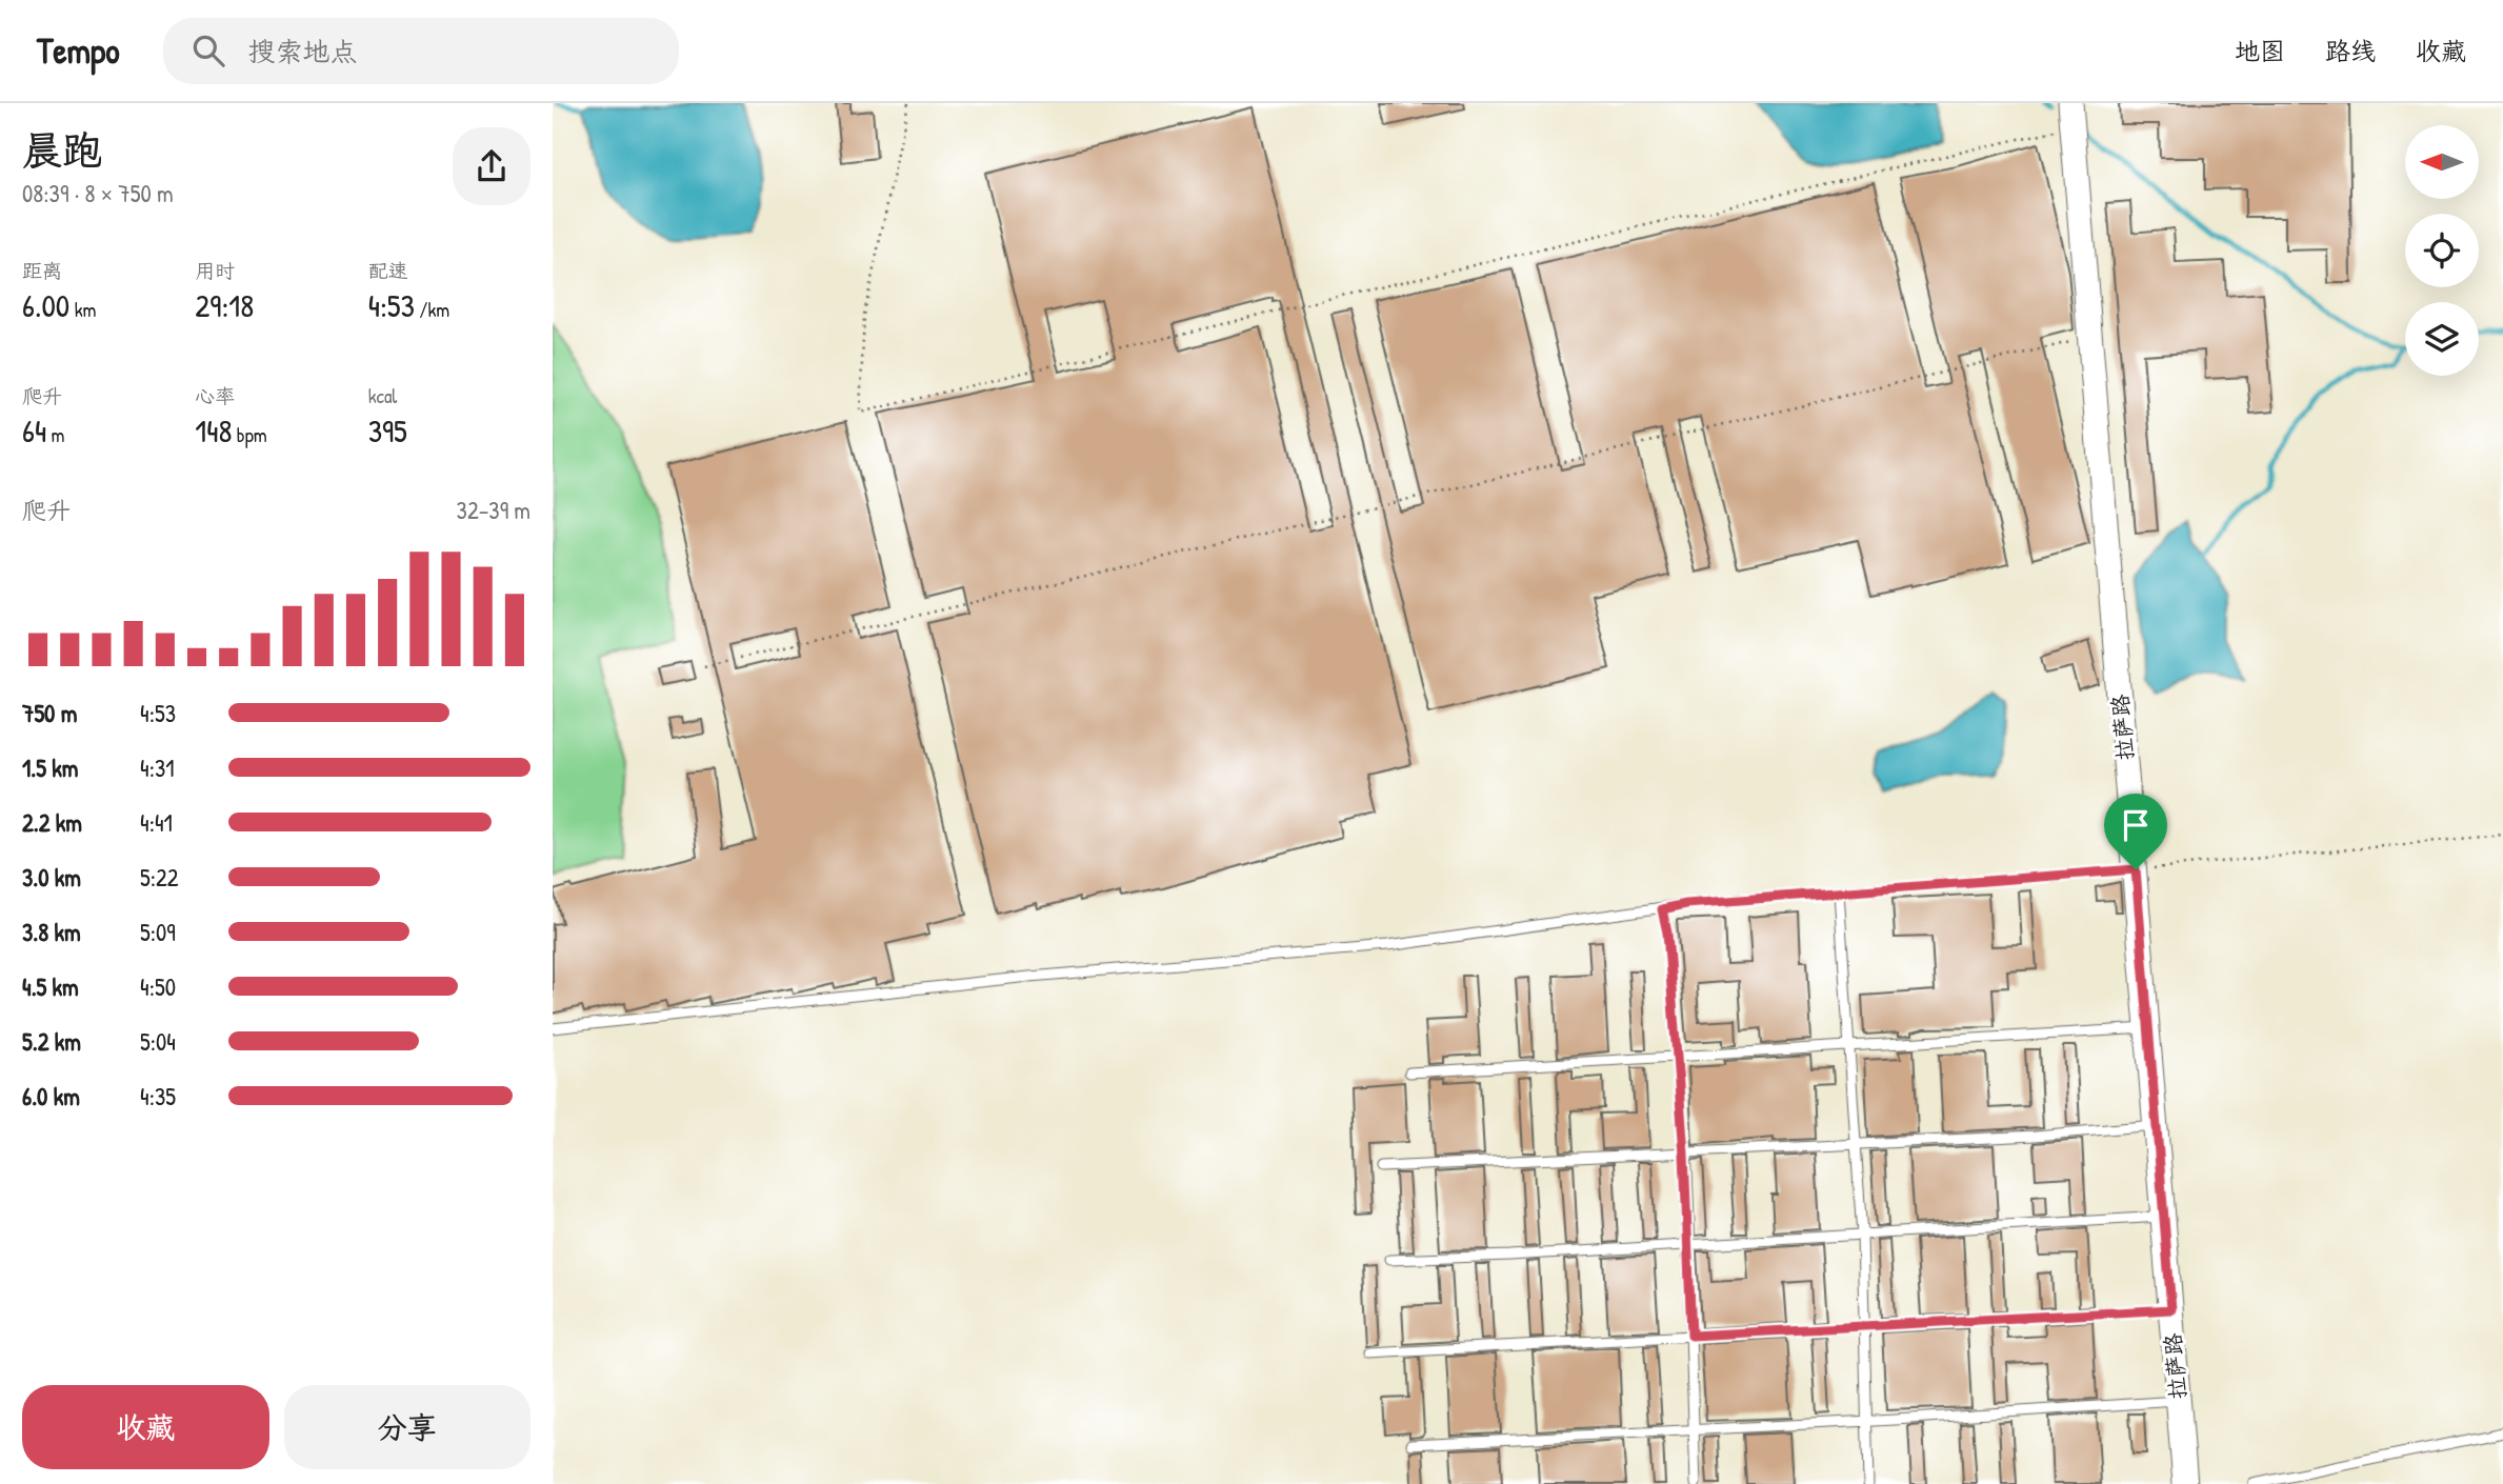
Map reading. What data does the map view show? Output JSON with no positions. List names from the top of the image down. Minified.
{"streets":{"street":["拉萨路"]},"north":"left","page":{"header":"Tempo","search":"搜索地点","nav":["地图","路线","收藏"],"heading":["晨跑","08:39 · 8 × 750 m"],"stats":[["距离","6.00 km"],["用时","29:18"],["配速","4:53 /km"],["爬升","64 m"],["心率","148 bpm"],["kcal","395"]],"chart":["爬升","32–39 m"],"list":[{"name":"750 m","note":"4:53"},{"name":"1.5 km","note":"4:31"},{"name":"2.2 km","note":"4:41"},{"name":"3.0 km","note":"5:22"},{"name":"3.8 km","note":"5:09"},{"name":"4.5 km","note":"4:50"},{"name":"5.2 km","note":"5:04"},{"name":"6.0 km","note":"4:35"}],"buttons":["收藏","分享"]}}
